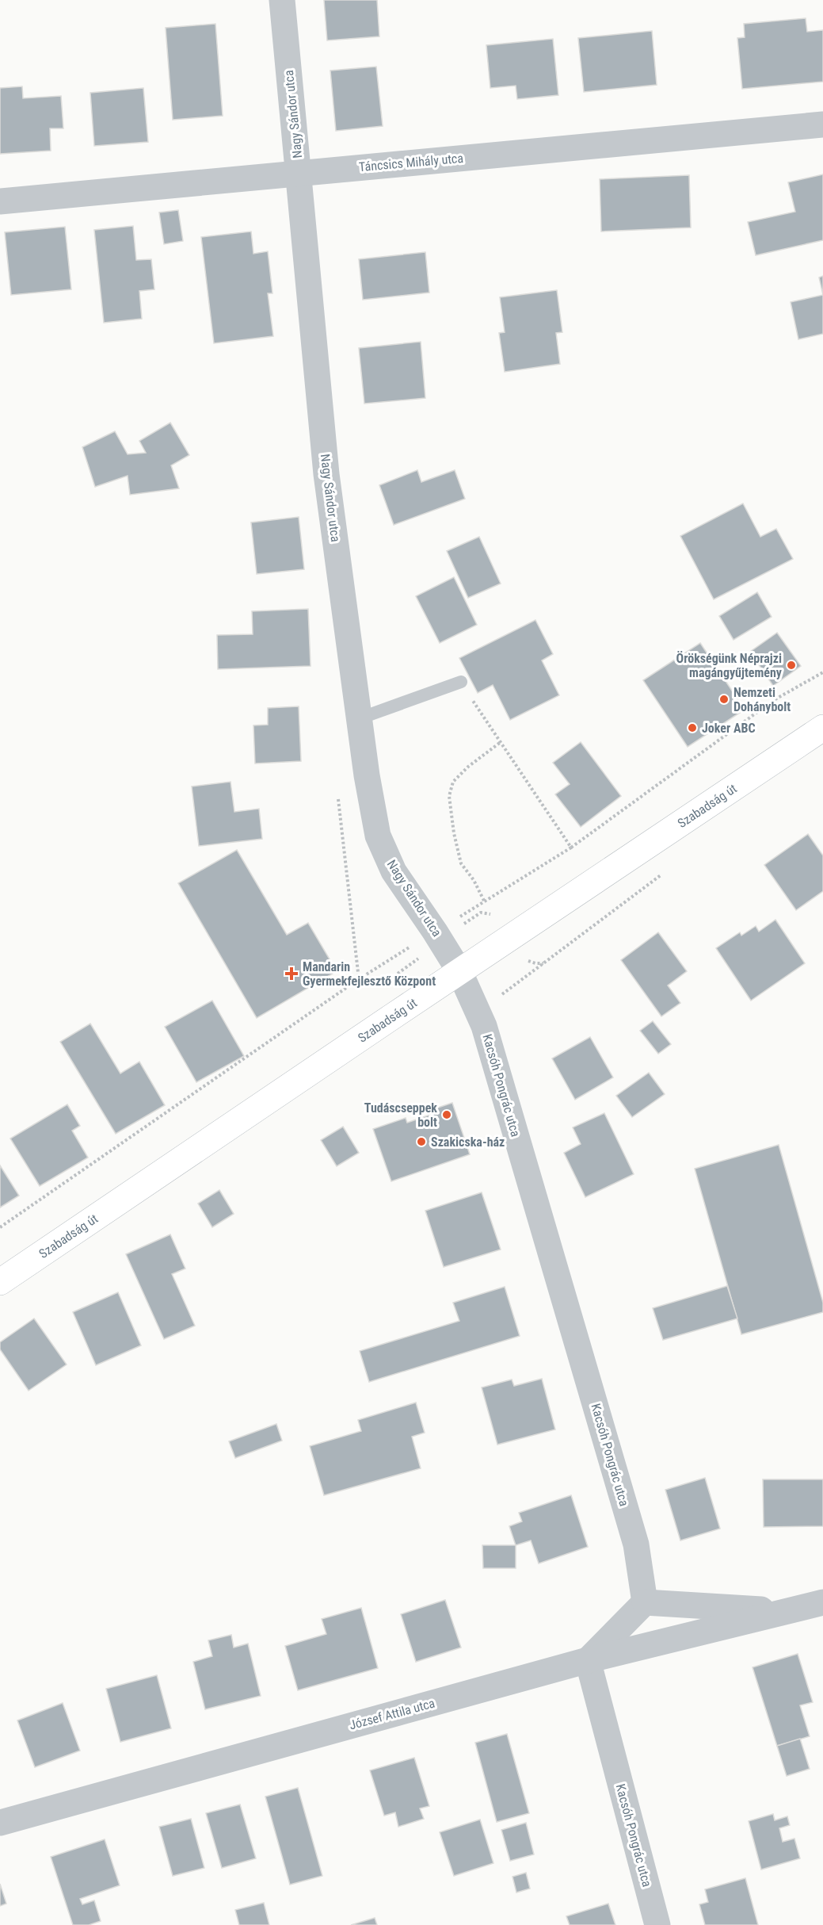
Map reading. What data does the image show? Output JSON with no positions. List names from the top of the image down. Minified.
{"streets":{"street":["Nagy Sándor utca","Táncsics Mihály utca","Szabadság út","Kacsóh Pongrác utca","József Attila utca"]},"crossings":[["Nagy Sándor utca","Táncsics Mihály utca"],["Nagy Sándor utca","Szabadság út"],["Nagy Sándor utca","Kacsóh Pongrác utca"],["Szabadság út","Kacsóh Pongrác utca"],["Kacsóh Pongrác utca","József Attila utca"]],"places":{"other":["Örökségünk Néprajzi magángyűjtemény","Nemzeti Dohánybolt","Joker ABC","Tudáscseppek bolt","Szakicska-ház"],"health":["Mandarin Gyermekfejlesztő Központ"]}}
